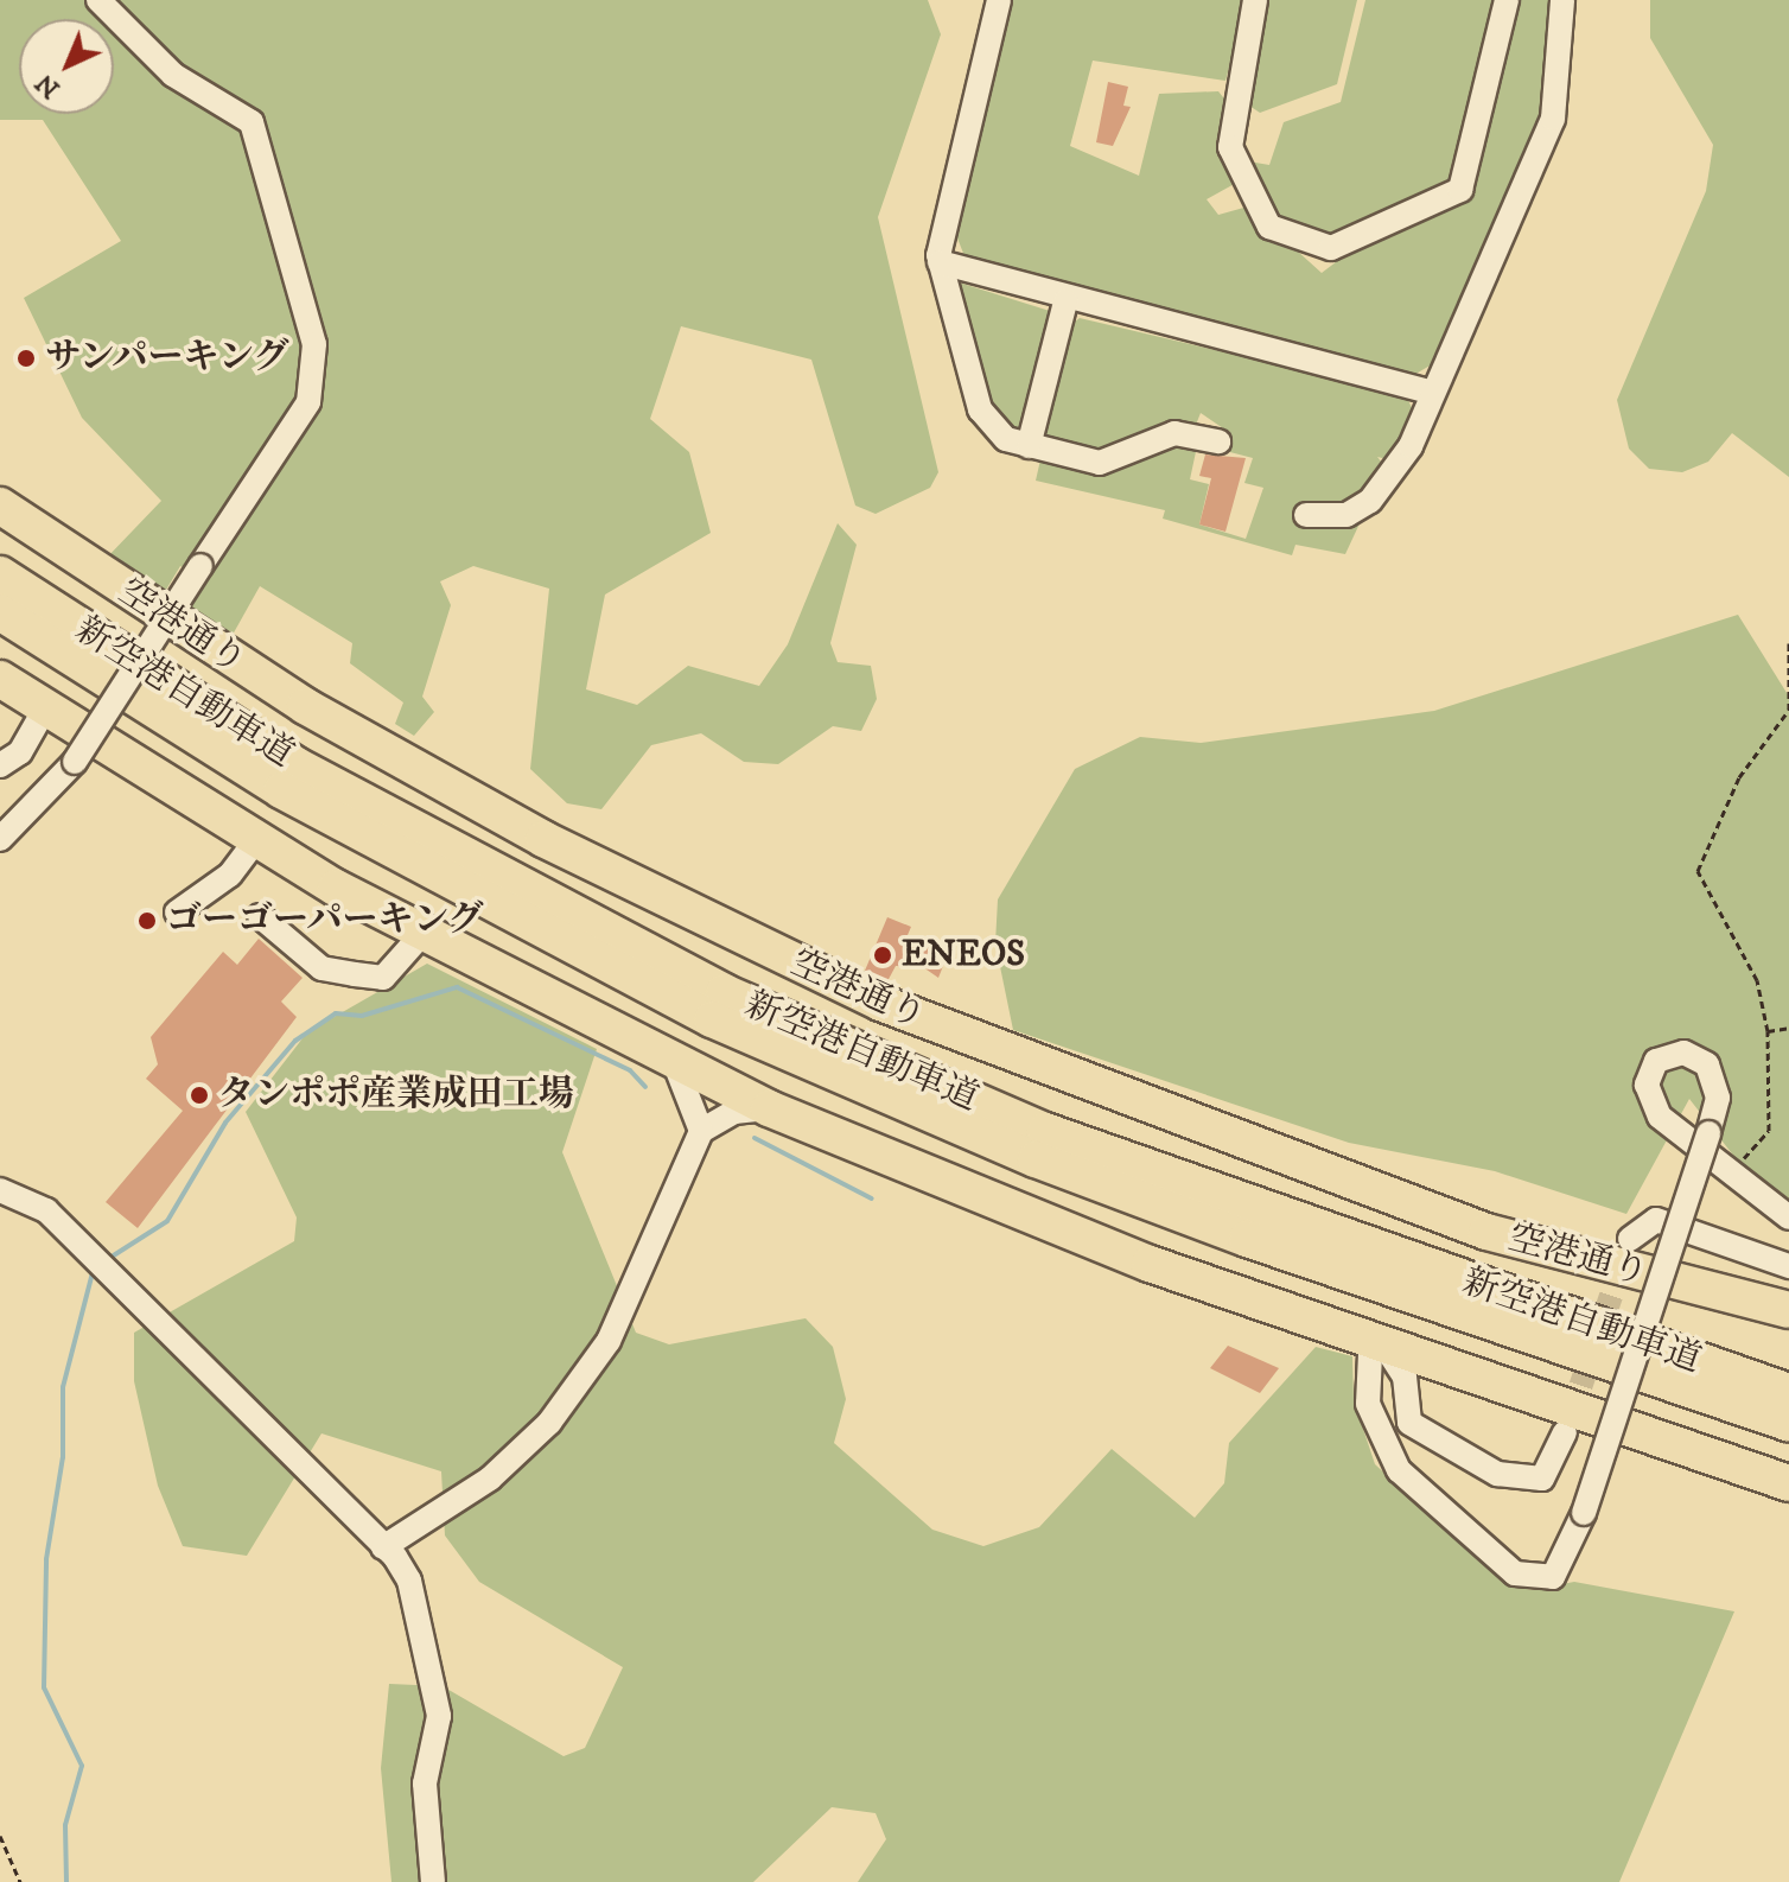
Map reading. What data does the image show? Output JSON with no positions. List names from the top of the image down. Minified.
{"streets":{"highway":["空港通り","新空港自動車道"]},"places":["サンパーキング","ゴーゴーパーキング","ENEOS","タンポポ産業成田工場"],"north":"bottom left"}
